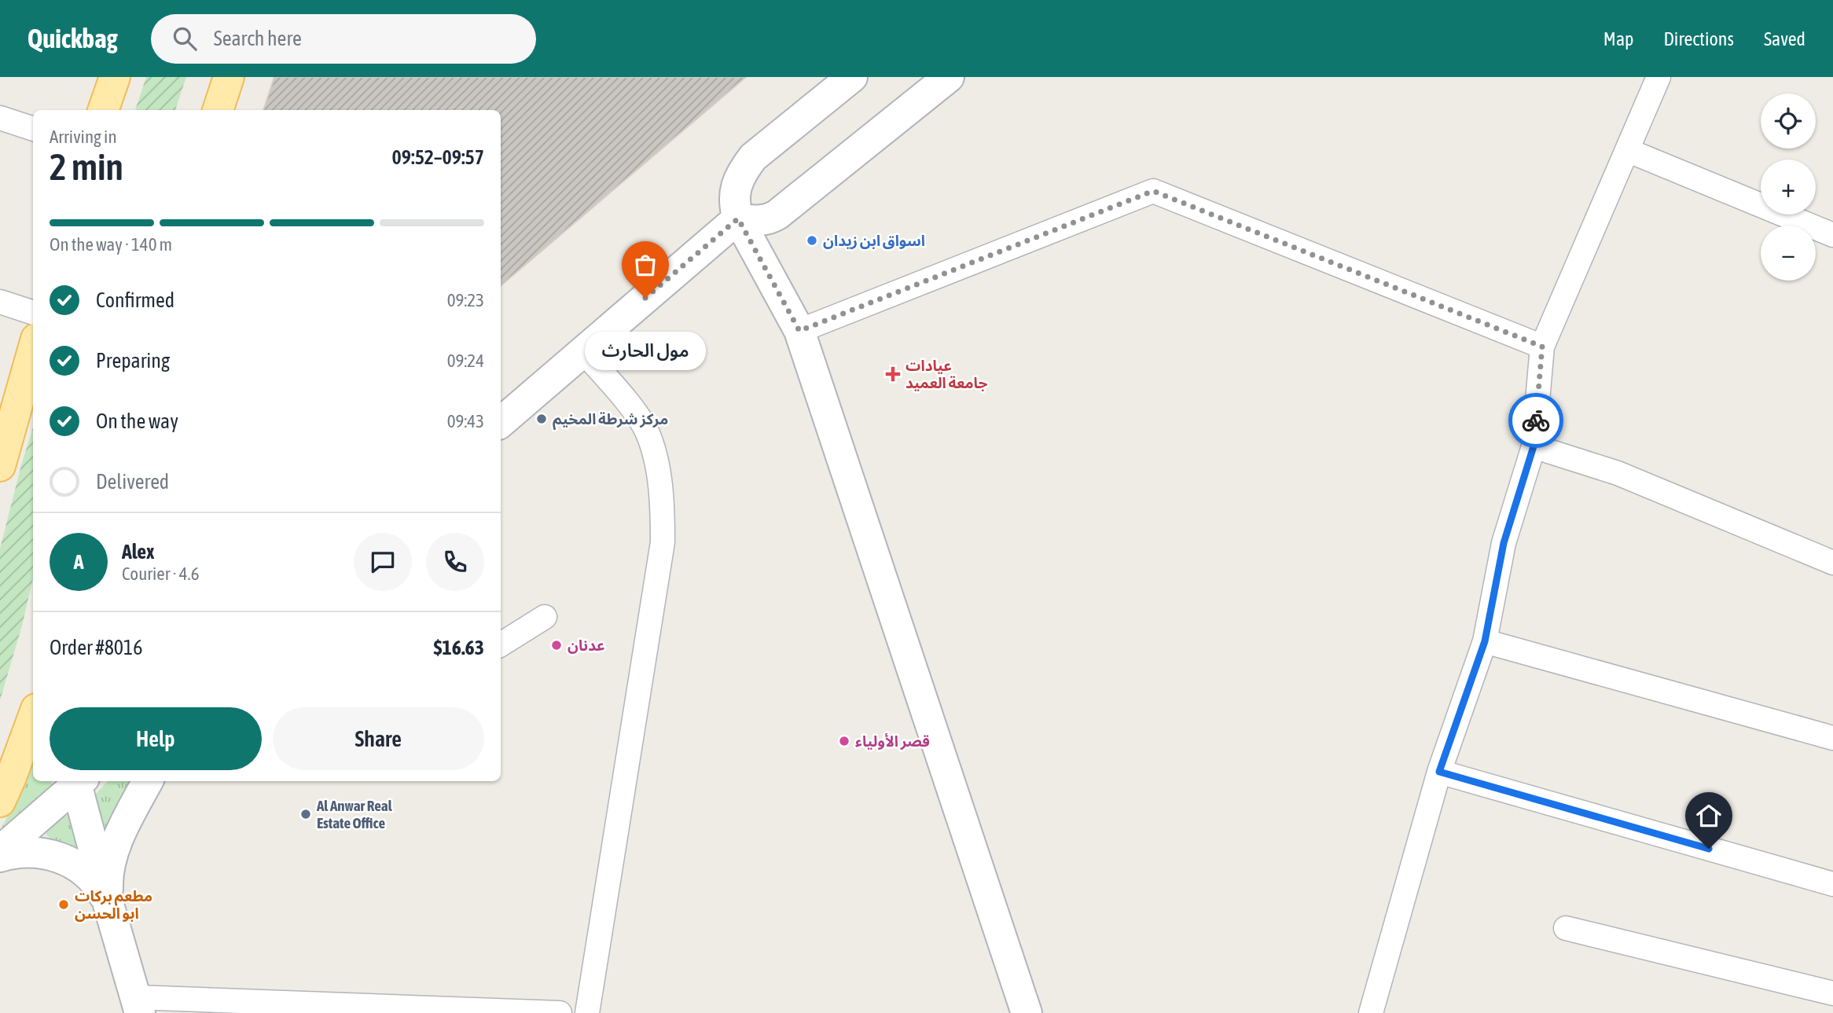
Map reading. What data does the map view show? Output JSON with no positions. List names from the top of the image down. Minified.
{"places":{"other":["اسواق ابن زيدان","مول الحارث","مركز شرطة المخيم","عدنان","قصر الأولياء","Al Anwar Real Estate Office","مطعم بركات ابو الحسن"],"health":["عيادات جامعة العميد"]},"page":{"header":"Quickbag","search":"Search here","nav":["Map","Directions","Saved"],"map_buttons":["+","−"],"heading":["2 min","Arriving in","09:52–09:57"],"panel":["Alex","Courier · 4.6","Order #8016","$16.63"],"bar":"On the way · 140 m","list":[["Confirmed","09:23"],["Preparing","09:24"],["On the way","09:43"],"Delivered"],"bubble":"مول الحارث","round":"A","buttons":["Help","Share"]}}
